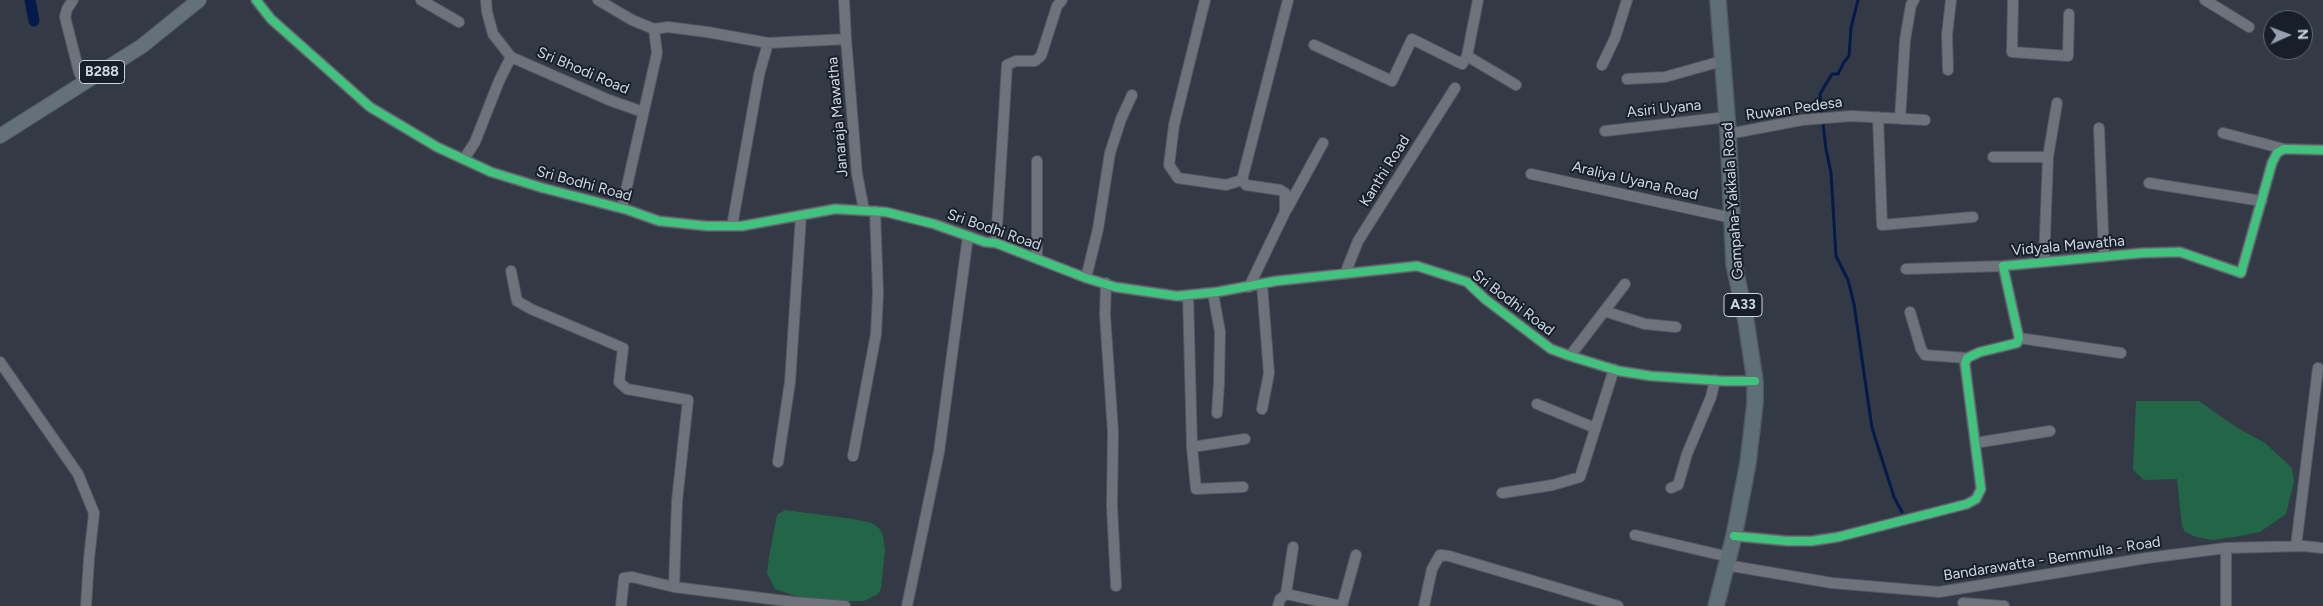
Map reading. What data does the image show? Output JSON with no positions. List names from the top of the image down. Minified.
{"streets":{"highway":["Gampaha-Yakkala Road","A33"],"main road":["B288"],"street":["Sri Bhodi Road","Asiri Uyana","Ruwan Pedesa","Janaraja Mawatha","Kanthi Road","Araliya Uyana Road","Sri Bodhi Road","Vidyala Mawatha","Bandarawatta - Bemmulla - Road"]},"crossings":[["Asiri Uyana","Gampaha-Yakkala Road"],["Ruwan Pedesa","Gampaha-Yakkala Road"],["Janaraja Mawatha","Sri Bodhi Road"],["Kanthi Road","Sri Bodhi Road"],["Araliya Uyana Road","Gampaha-Yakkala Road"],["Sri Bodhi Road","Gampaha-Yakkala Road"],["Gampaha-Yakkala Road","Bandarawatta - Bemmulla - Road"]],"north":"right"}
